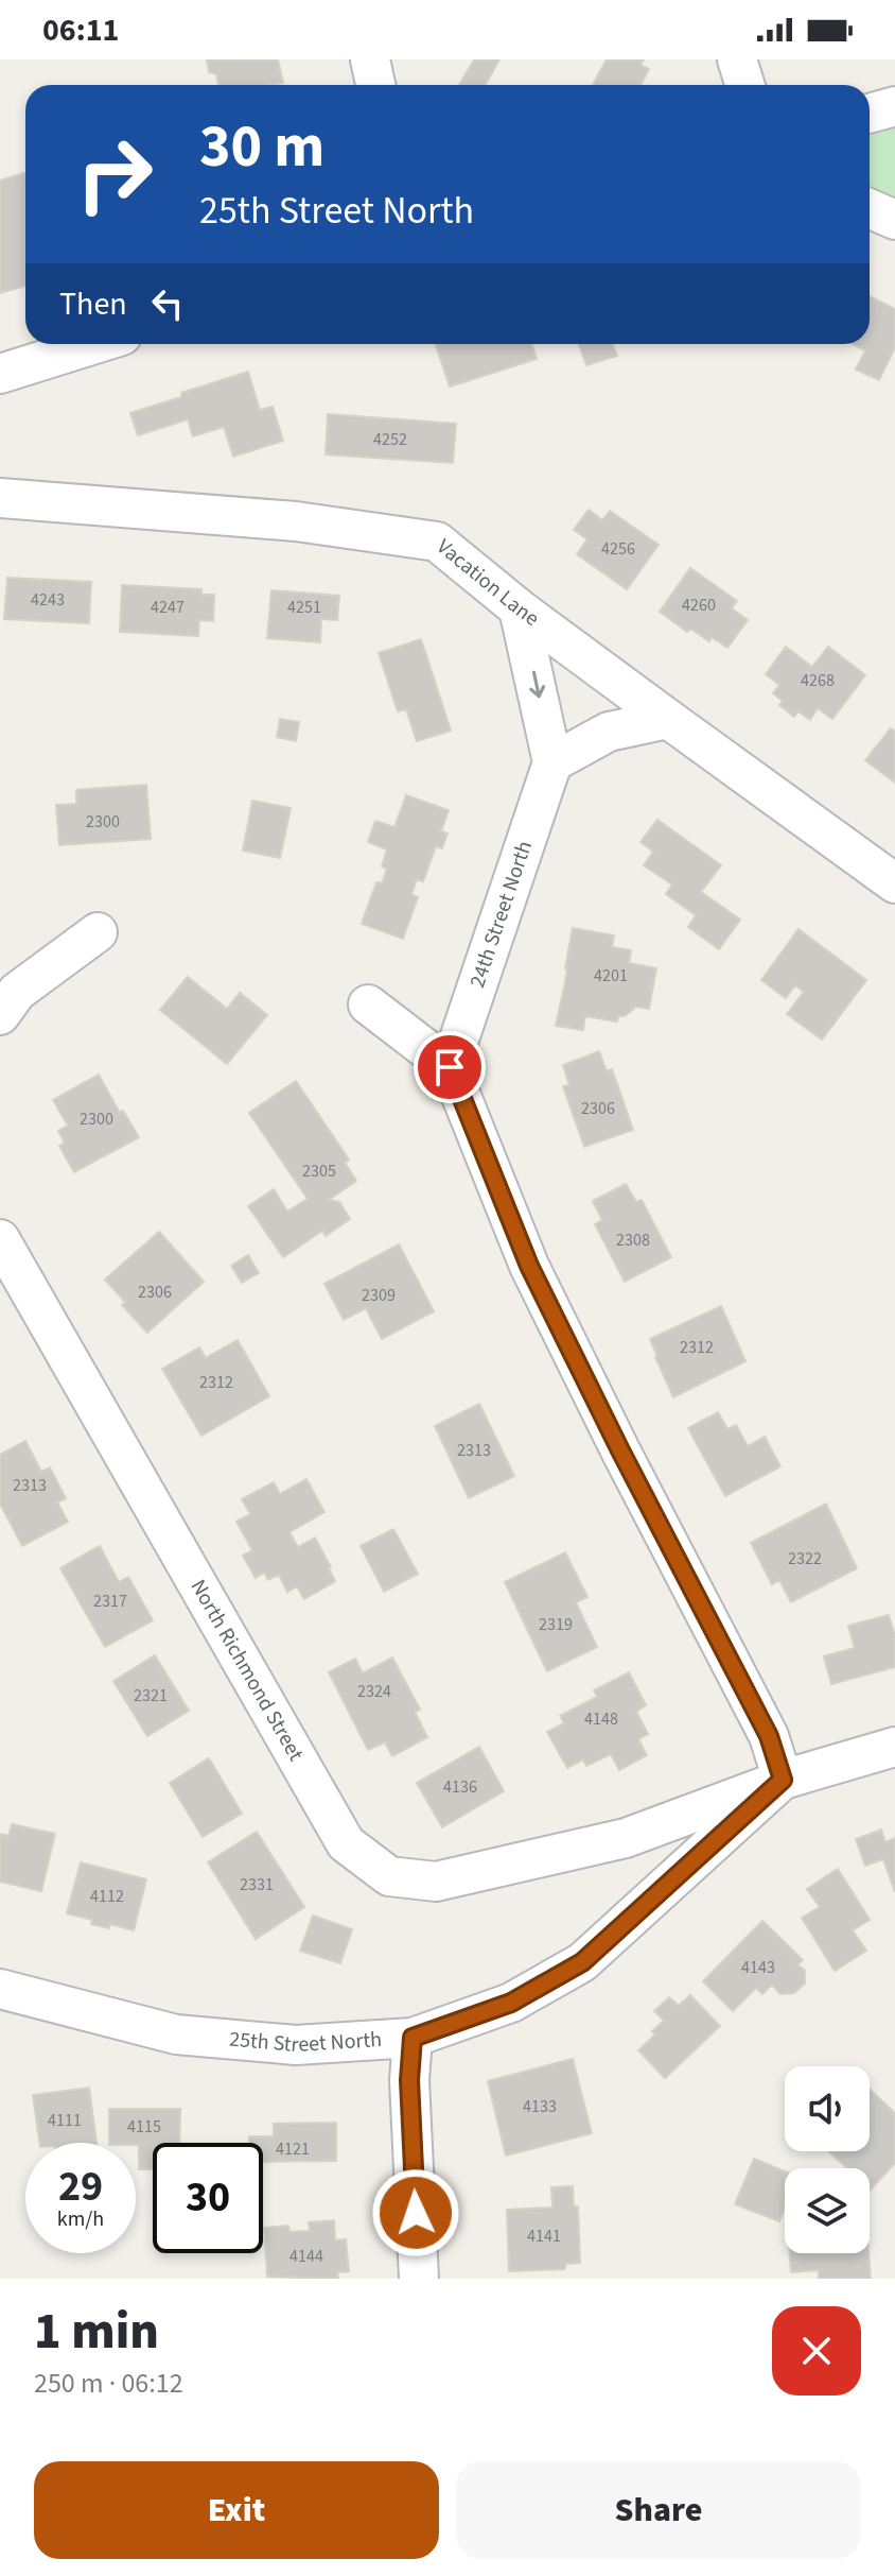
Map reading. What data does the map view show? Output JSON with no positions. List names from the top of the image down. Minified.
{"streets":{"street":["Vacation Lane","24th Street North","North Richmond Street","25th Street North"]},"crossings":[["North Richmond Street","25th Street North"]],"house_numbers":["4252","4256","4243","4260","4247","4251","4268","2300","4201","2306","2300","2305","2308","2306","2309","2312","2312","2313","2313","2322","2317","2319","2324","2321","4148","4136","2331","4112","4143","4133","4111","4115","4121","4141","4144"],"page":{"status":"06:11","turn":["30 m","25th Street North"],"then":"Then","speed":"29 km/h","limit":"30","heading":["1 min","250 m · 06:12"],"buttons":["Exit","Share"]}}
